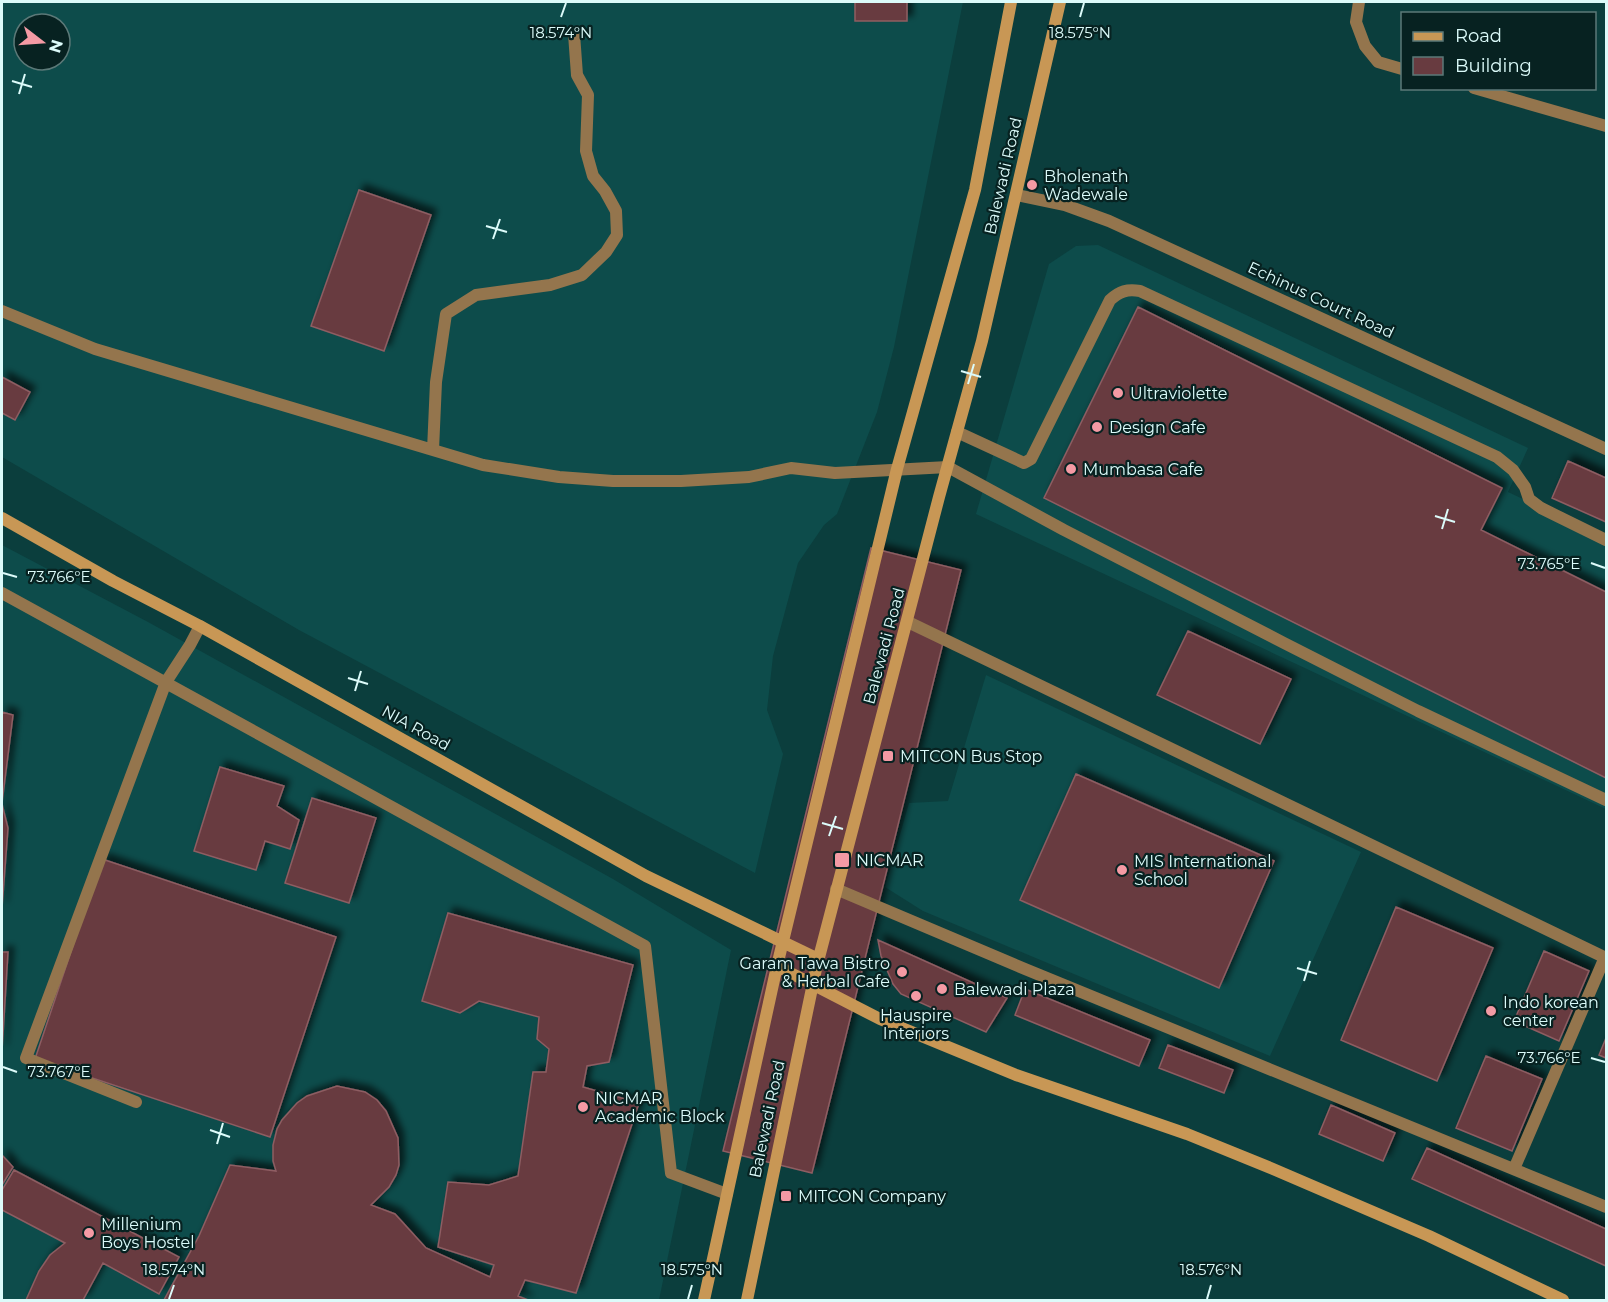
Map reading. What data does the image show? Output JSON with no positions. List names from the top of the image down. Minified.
{"streets":{"main road":["Balewadi Road","NIA Road"],"street":["Echinus Court Road"]},"crossings":[["Balewadi Road","Echinus Court Road"],["Balewadi Road","NIA Road"]],"places":{"other":["Bholenath Wadewale","Ultraviolette","Design Cafe","Mumbasa Cafe","MIS International School","Garam Tawa Bistro & Herbal Cafe","Balewadi Plaza","Hauspire Interiors","Indo korean center","NICMAR Academic Block","Millenium Boys Hostel"],"transit":["MITCON Bus Stop","NICMAR","MITCON Company"]},"legend":["Road","Building"],"north":"right","coordinates":["18.574°N","18.575°N","73.765°E","73.766°E","73.767°E","18.576°N"]}
